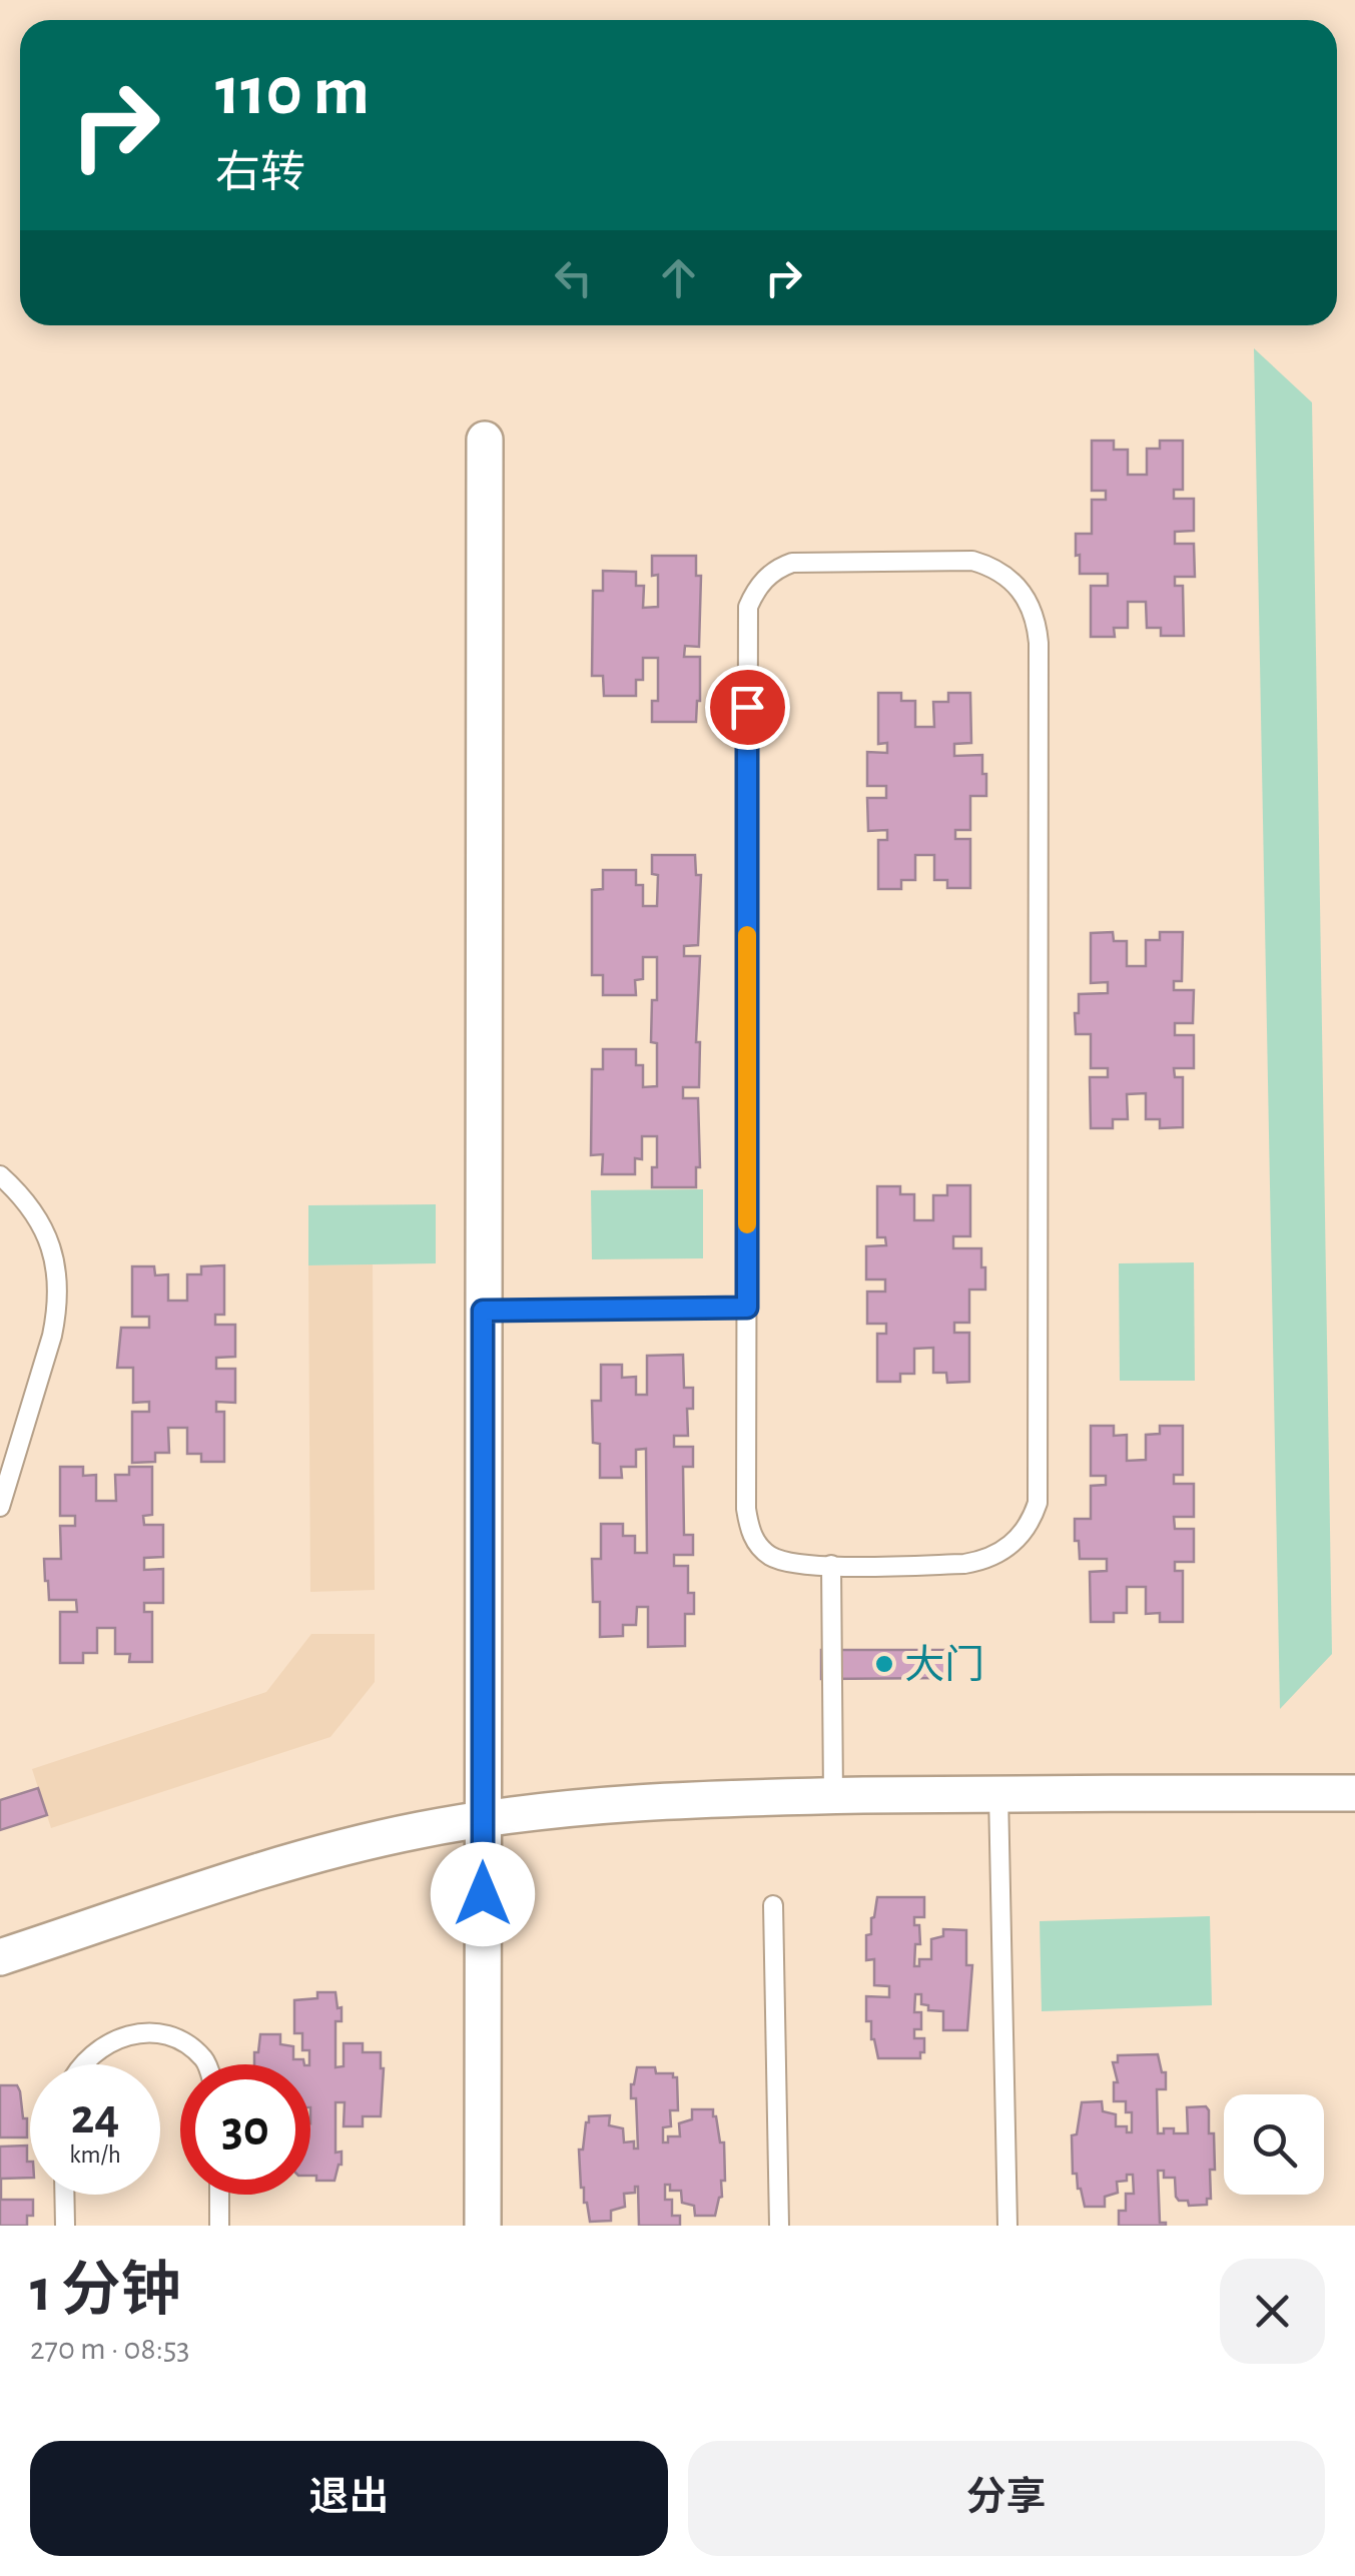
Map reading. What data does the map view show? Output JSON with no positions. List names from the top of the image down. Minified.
{"places":["大门"],"page":{"turn":["110 m","右转"],"speed":"24 km/h","limit":"30","heading":["1 分钟","270 m · 08:53"],"buttons":["退出","分享"]}}
